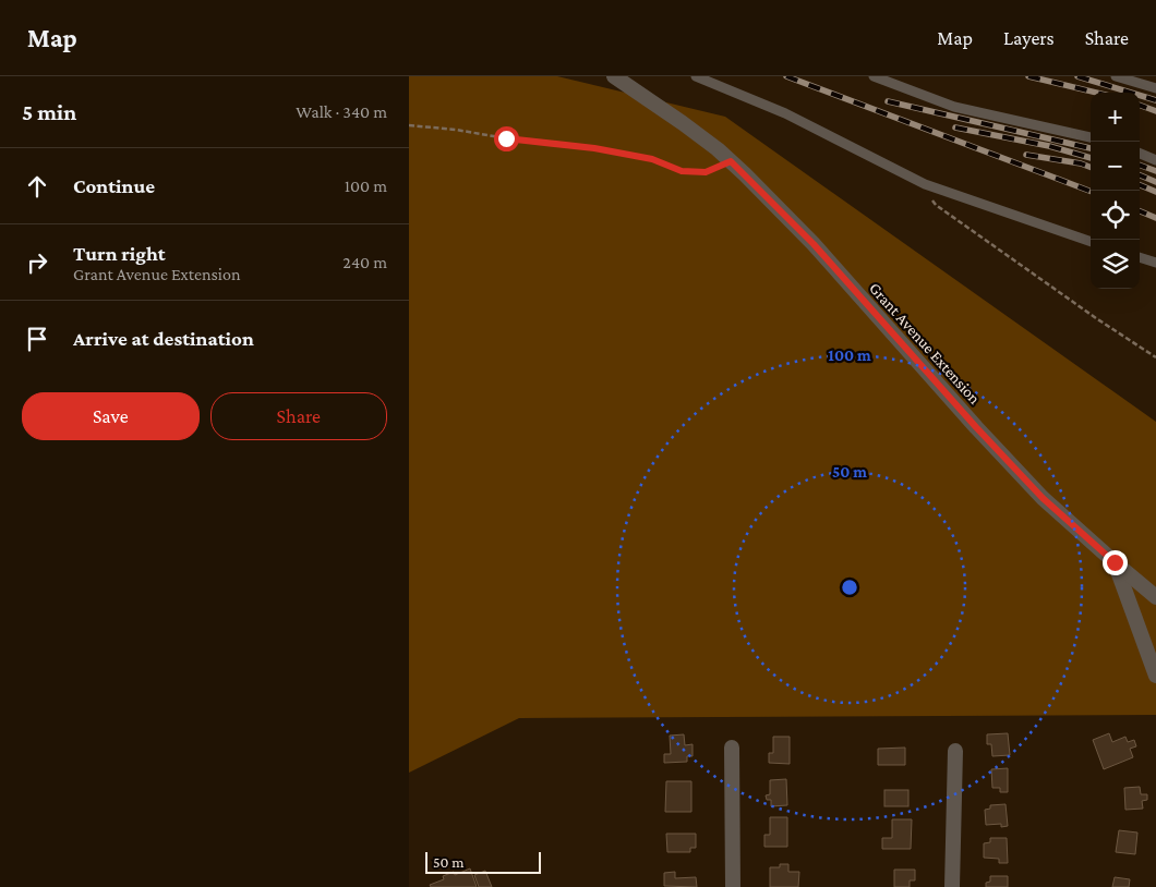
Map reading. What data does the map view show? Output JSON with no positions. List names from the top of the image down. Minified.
{"streets":{"street":["Grant Avenue Extension"]},"scale_bar":"50 m","page":{"header":"Map","nav":["Map","Layers","Share"],"heading":["5 min","Walk · 340 m"],"map_buttons":["+","−"],"list":[["Continue","100 m"],["Turn right","Grant Avenue Extension","240 m"],"Arrive at destination"],"buttons":["Save","Share"],"scale":"50 m"},"rings":["100 m","50 m"]}
